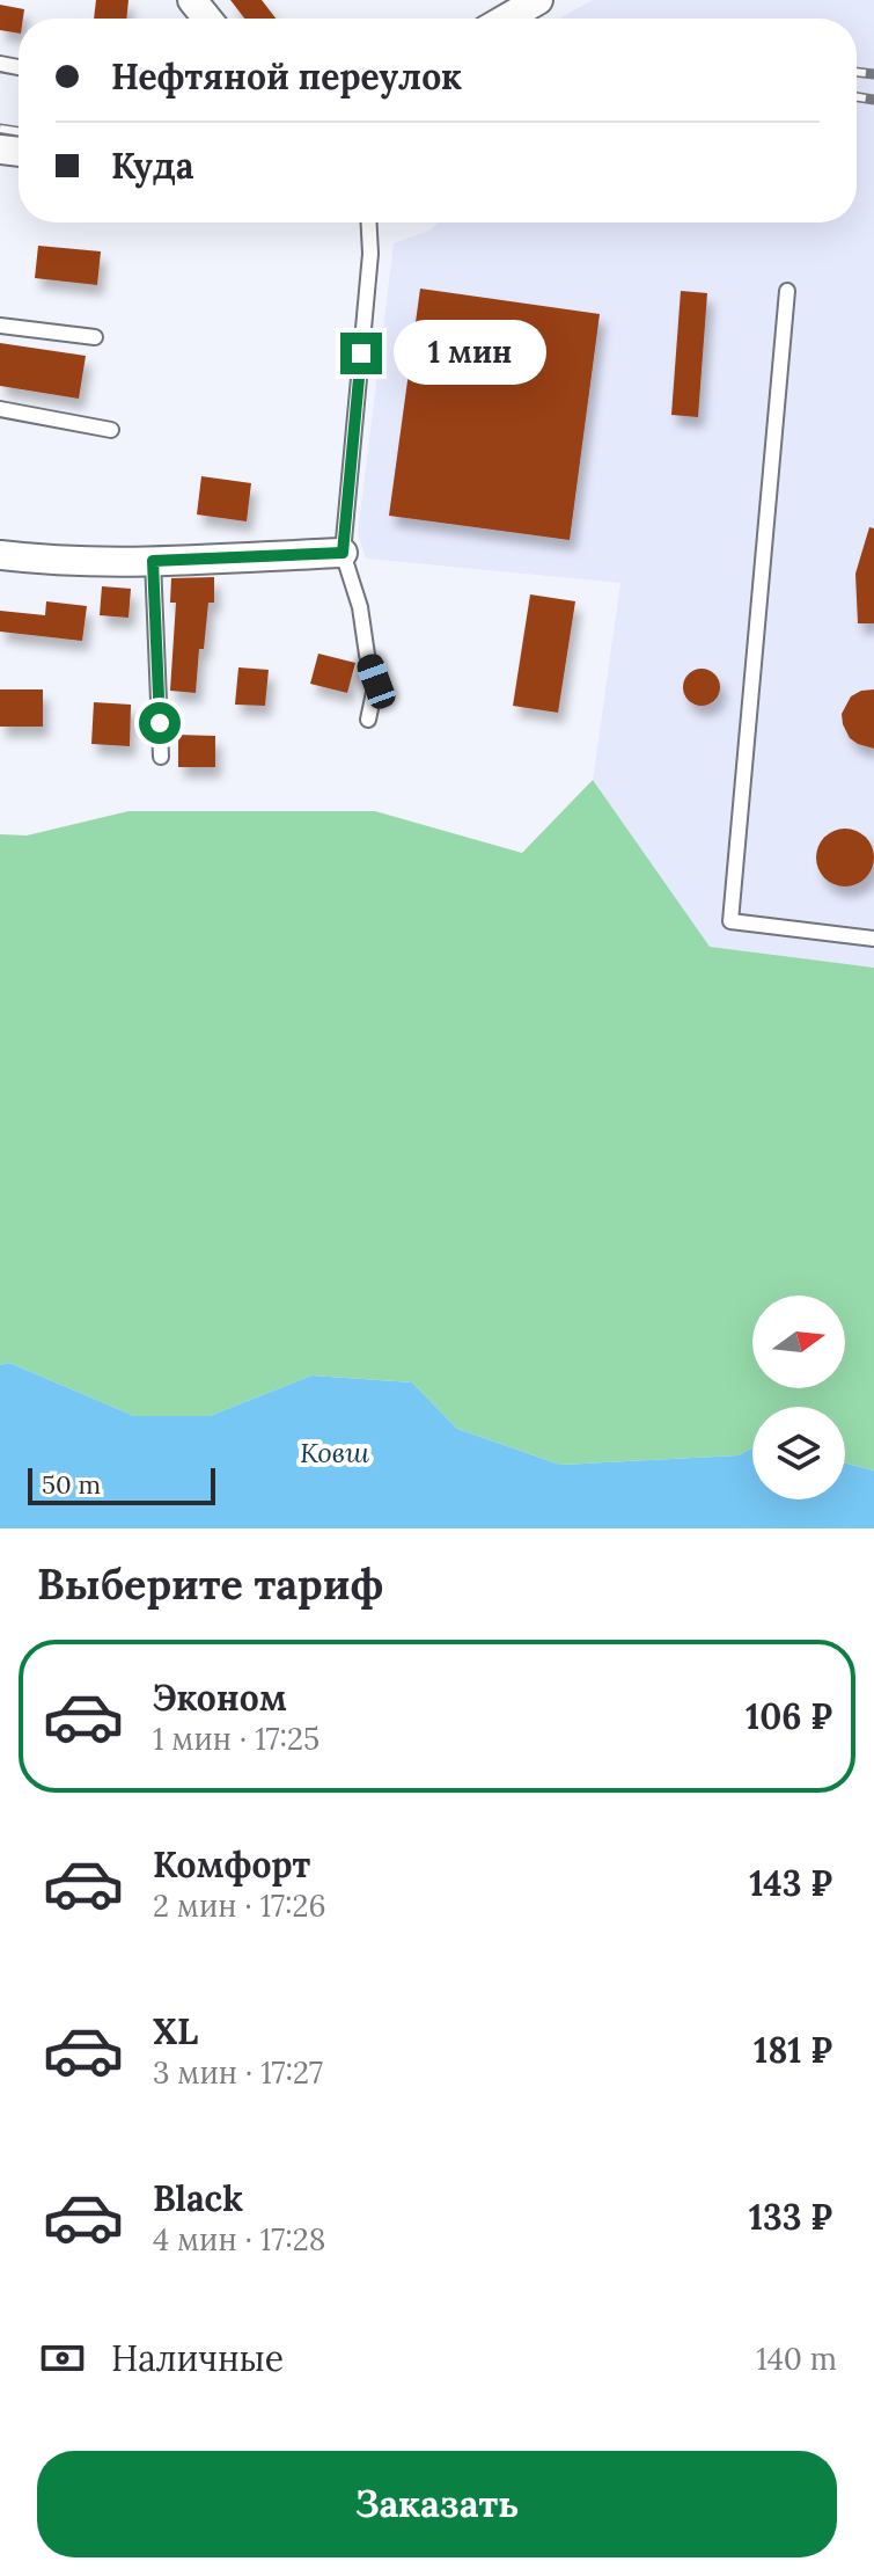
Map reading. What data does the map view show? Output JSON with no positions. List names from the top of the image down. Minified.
{"water":["Ковш"],"scale_bar":"50 m","north":"right","page":{"banner":["Нефтяной переулок","Куда"],"bubble":"1 мин","scale":"50 m","heading":"Выберите тариф","list":[{"name":"Эконом","note":"1 мин · 17:25","value":"106 ₽"},{"name":"Комфорт","note":"2 мин · 17:26","value":"143 ₽"},{"name":"XL","note":"3 мин · 17:27","value":"181 ₽"},{"name":"Black","note":"4 мин · 17:28","value":"133 ₽"}],"pay":["Наличные","140 m"],"buttons":"Заказать"}}
